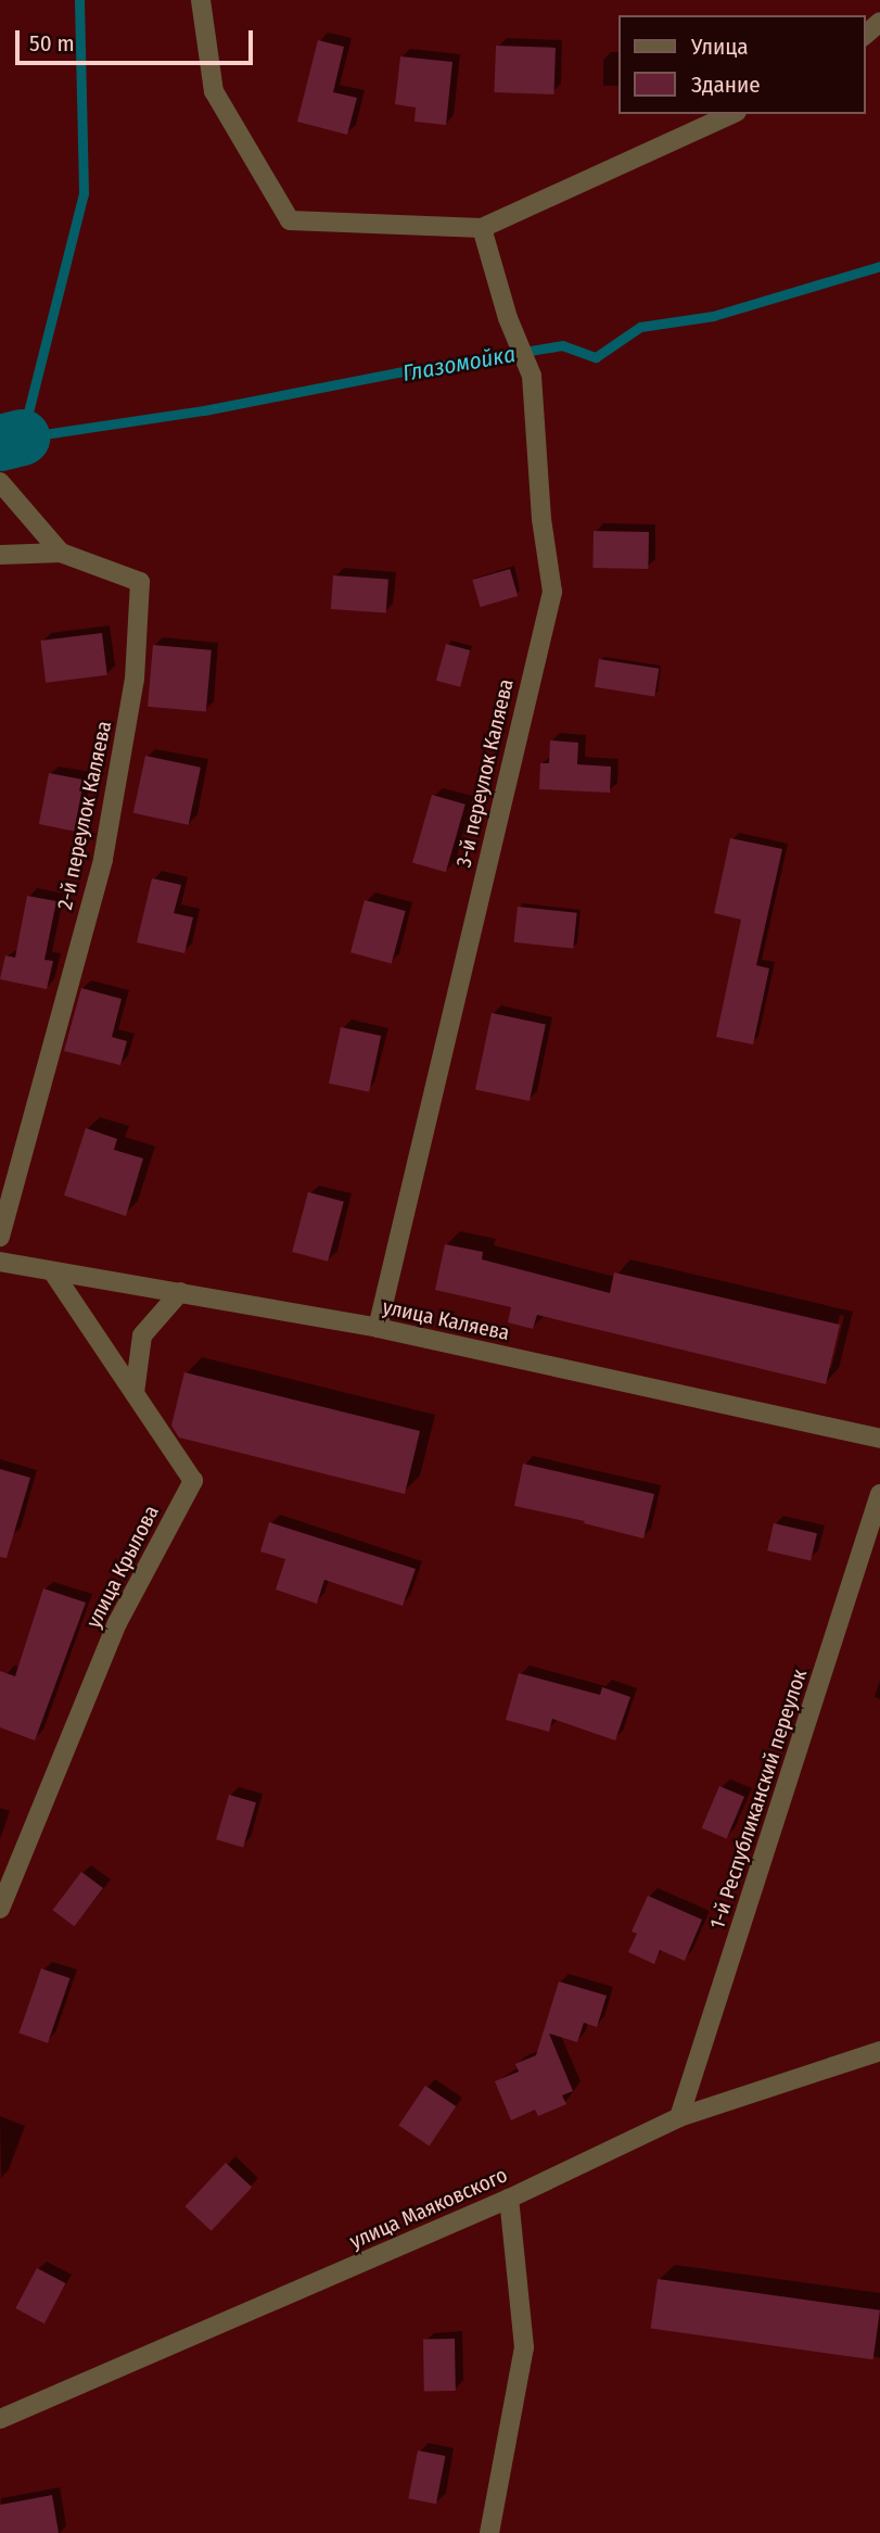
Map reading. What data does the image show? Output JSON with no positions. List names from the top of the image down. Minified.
{"streets":{"street":["3-й переулок Каляева","2-й переулок Каляева","улица Каляева","улица Крылова","1-й Республиканский переулок","улица Маяковского"]},"crossings":[["3-й переулок Каляева","улица Каляева"],["улица Каляева","улица Крылова"],["1-й Республиканский переулок","улица Маяковского"]],"water":["Глазомойка"],"legend":["Улица","Здание"],"scale_bar":"50 m"}
